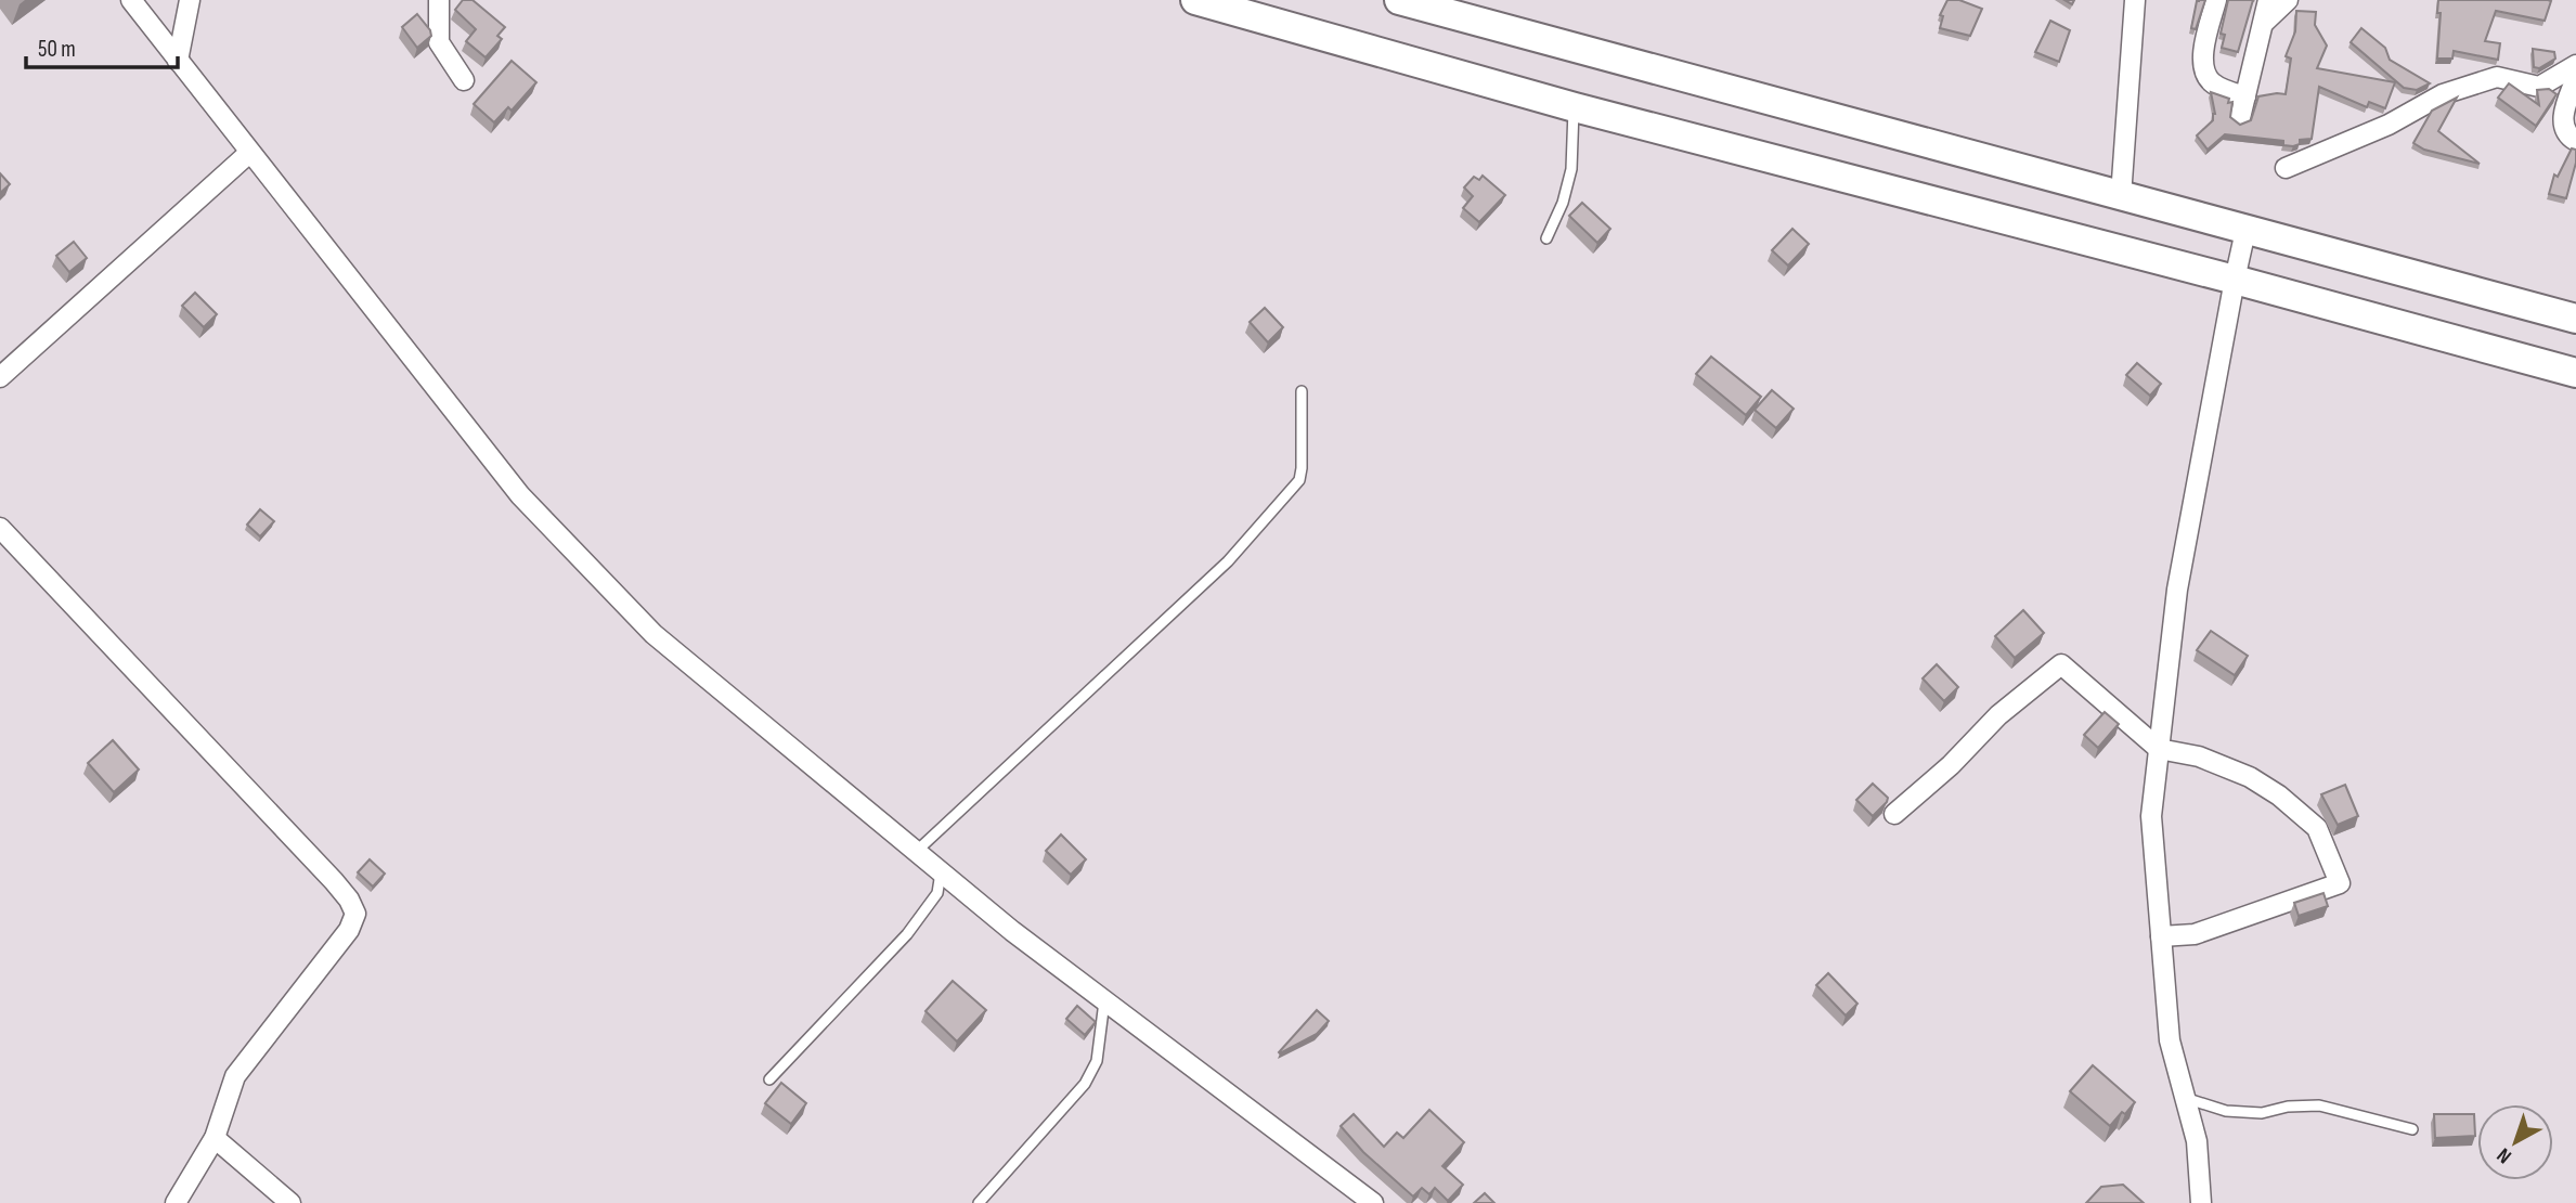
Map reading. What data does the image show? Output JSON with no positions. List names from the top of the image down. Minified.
{"scale_bar":"50 m","north":"bottom left"}
